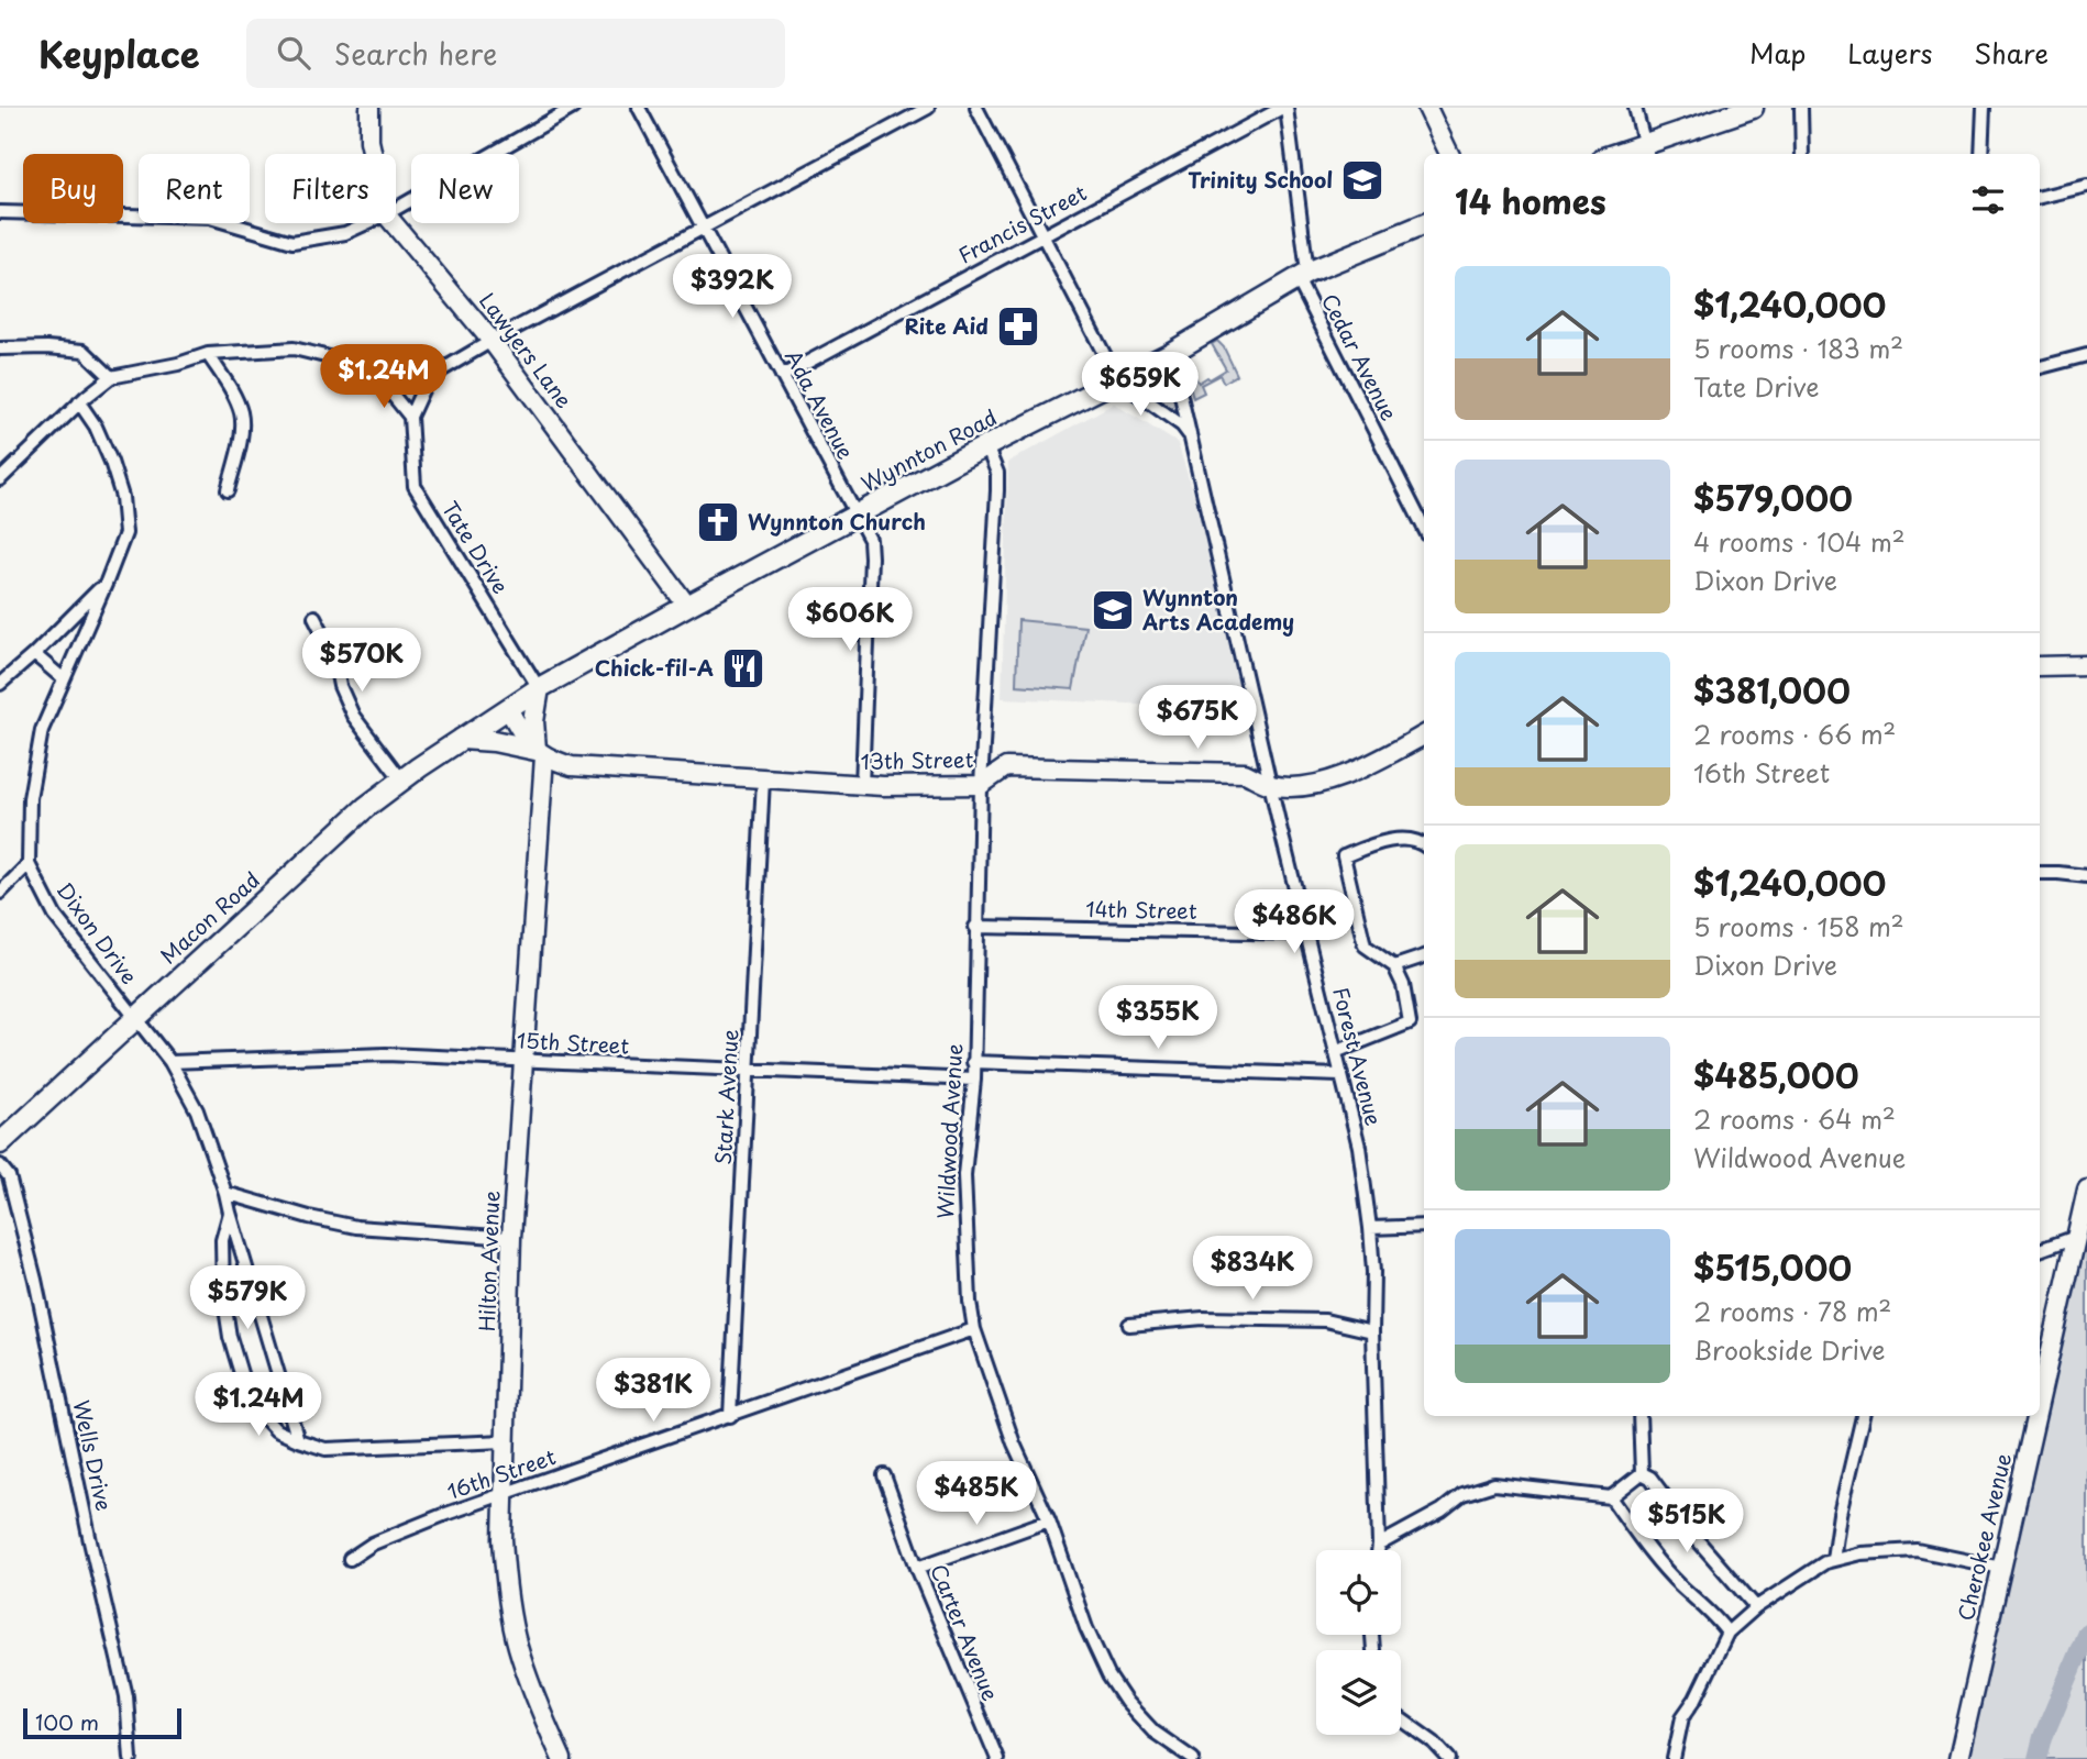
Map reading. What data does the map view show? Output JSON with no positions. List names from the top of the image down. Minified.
{"streets":{"main road":["Wynnton Road","Macon Road"],"street":["Francis Street","Lawyers Lane","Cedar Avenue","Ada Avenue","Tate Drive","13th Street","14th Street","Dixon Drive","15th Street","Forest Avenue","Stark Avenue","Wildwood Avenue","Hilton Avenue","Wells Drive","16th Street","Cherokee Avenue","Carter Avenue"]},"crossings":[["Francis Street","Cedar Avenue"],["Francis Street","Ada Avenue"],["Lawyers Lane","Wynnton Road"],["Cedar Avenue","Wynnton Road"],["Ada Avenue","Wynnton Road"],["Wynnton Road","Tate Drive"],["Wynnton Road","Macon Road"],["Wynnton Road","Forest Avenue"],["Wynnton Road","Wildwood Avenue"],["13th Street","Forest Avenue"],["13th Street","Stark Avenue"],["13th Street","Wildwood Avenue"],["13th Street","Hilton Avenue"],["14th Street","Forest Avenue"],["14th Street","Wildwood Avenue"],["Macon Road","Dixon Drive"],["Dixon Drive","15th Street"],["Dixon Drive","Hilton Avenue"],["15th Street","Stark Avenue"],["15th Street","Wildwood Avenue"],["15th Street","Hilton Avenue"],["Stark Avenue","16th Street"],["Wildwood Avenue","16th Street"],["Hilton Avenue","16th Street"]],"places":{"school or university":["Trinity School","Wynnton Arts Academy"],"pharmacy":["Rite Aid"],"church":["Wynnton Church"],"restaurant":["Chick-fil-A"]},"scale_bar":"100 m","page":{"header":"Keyplace","search":"Search here","nav":["Map","Layers","Share"],"chip":["Buy","Rent","Filters","New"],"heading":"14 homes","list":[{"name":"$1,240,000","note":"5 rooms · 183 m² · Tate Drive"},{"name":"$579,000","note":"4 rooms · 104 m² · Dixon Drive"},{"name":"$381,000","note":"2 rooms · 66 m² · 16th Street"},{"name":"$1,240,000","note":"5 rooms · 158 m² · Dixon Drive"},{"name":"$485,000","note":"2 rooms · 64 m² · Wildwood Avenue"},{"name":"$515,000","note":"2 rooms · 78 m² · Brookside Drive"}],"price":["$392K","$1.24M","$659K","$606K","$570K","$675K","$486K","$355K","$834K","$579K","$381K","$1.24M","$485K","$515K"],"scale":"100 m"}}
